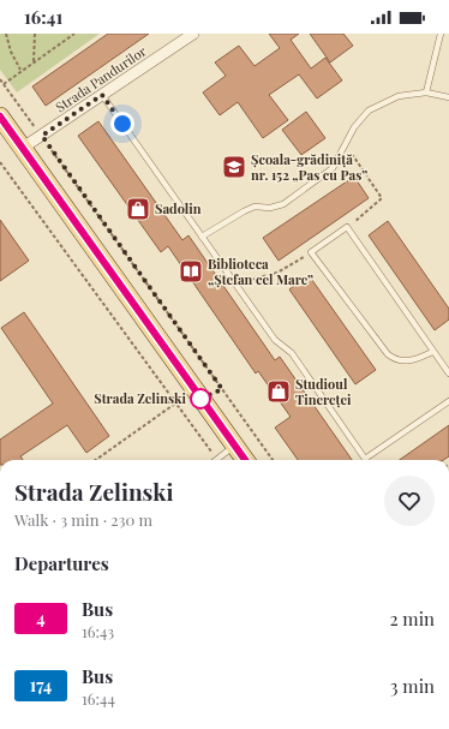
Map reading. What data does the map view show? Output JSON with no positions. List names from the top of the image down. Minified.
{"streets":{"street":["Strada Pandurilor"]},"places":{"school or university":["Școala-grădiniță nr. 152 „Pas cu Pas”"],"shop":["Sadolin","Studioul Tinereței"],"library":["Biblioteca „Ștefan cel Mare”"],"other":["Strada Zelinski"]},"lines":["bus line 4"],"page":{"status":"16:41","heading":[["Strada Zelinski","Walk · 3 min · 230 m"],"Departures"],"list":[{"mark":"4","name":"Bus","note":"16:43","value":"2 min"},{"mark":"174","name":"Bus","note":"16:44","value":"3 min"}]}}
